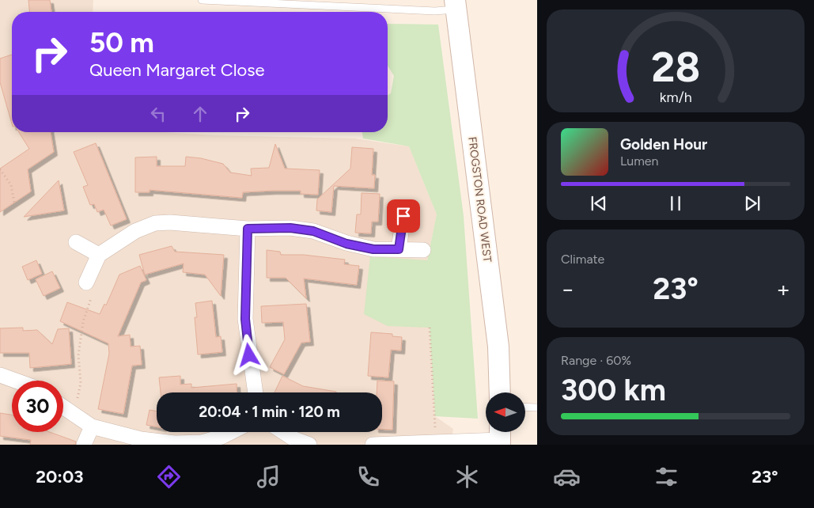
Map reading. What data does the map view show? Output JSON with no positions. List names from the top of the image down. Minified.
{"streets":{"main road":["FROGSTON ROAD WEST"]},"north":"left","page":{"turn":["50 m","Queen Margaret Close"],"song":["Golden Hour","Lumen"],"tile":["Climate",["Range · 60%","300 km"]],"heat":["−","23°","+"],"limit":"30","trip":"20:04 · 1 min · 120 m","tabs":["20:03","23°"],"gauge":["28","km/h"]}}
